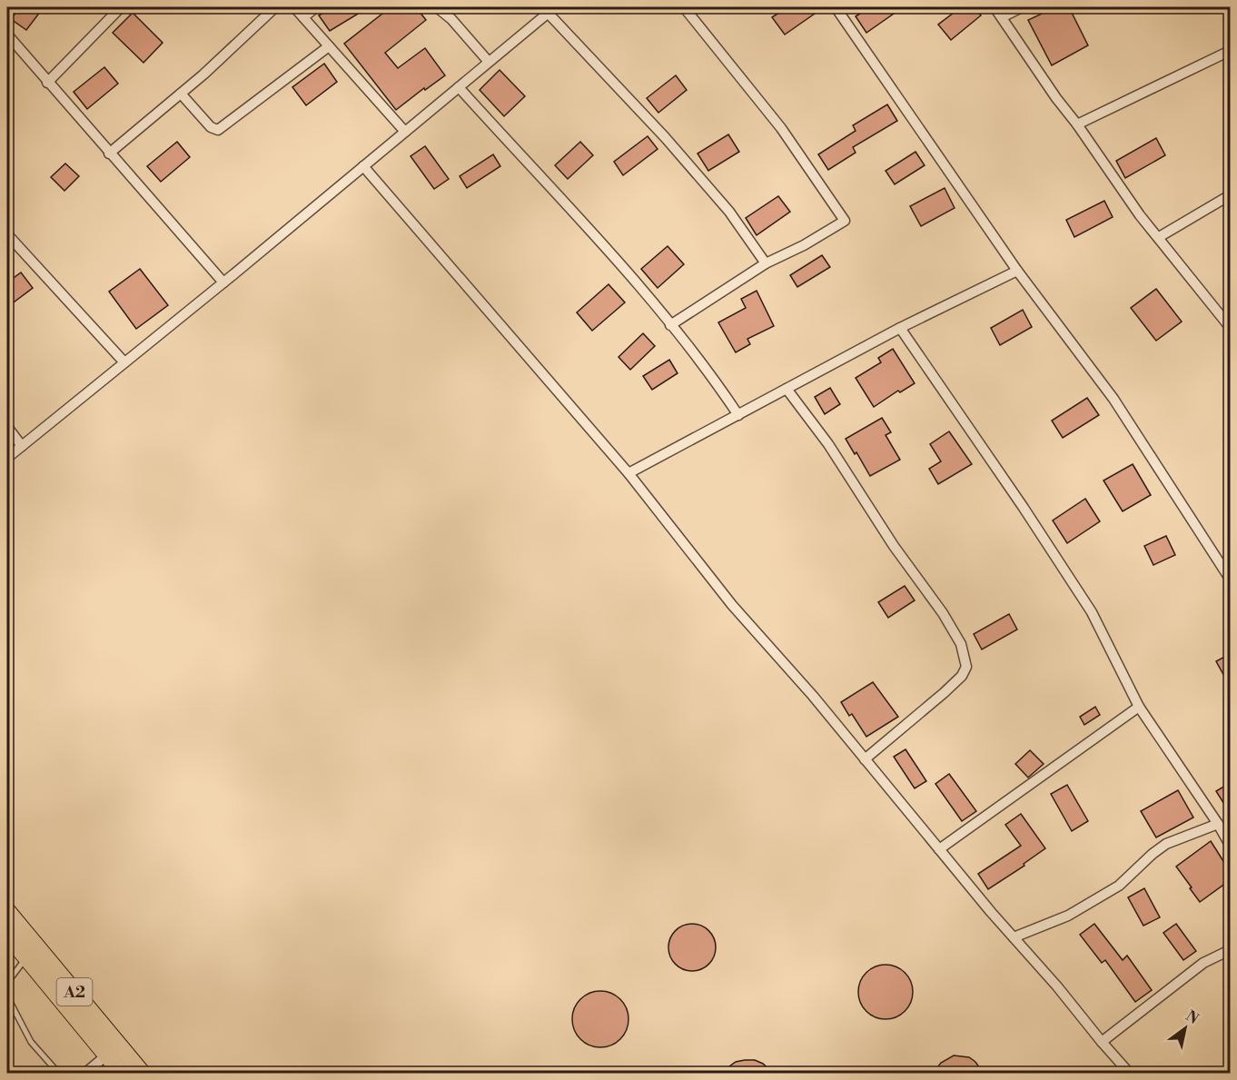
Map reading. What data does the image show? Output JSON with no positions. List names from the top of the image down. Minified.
{"streets":{"highway":["A2"]},"north":"top right"}
